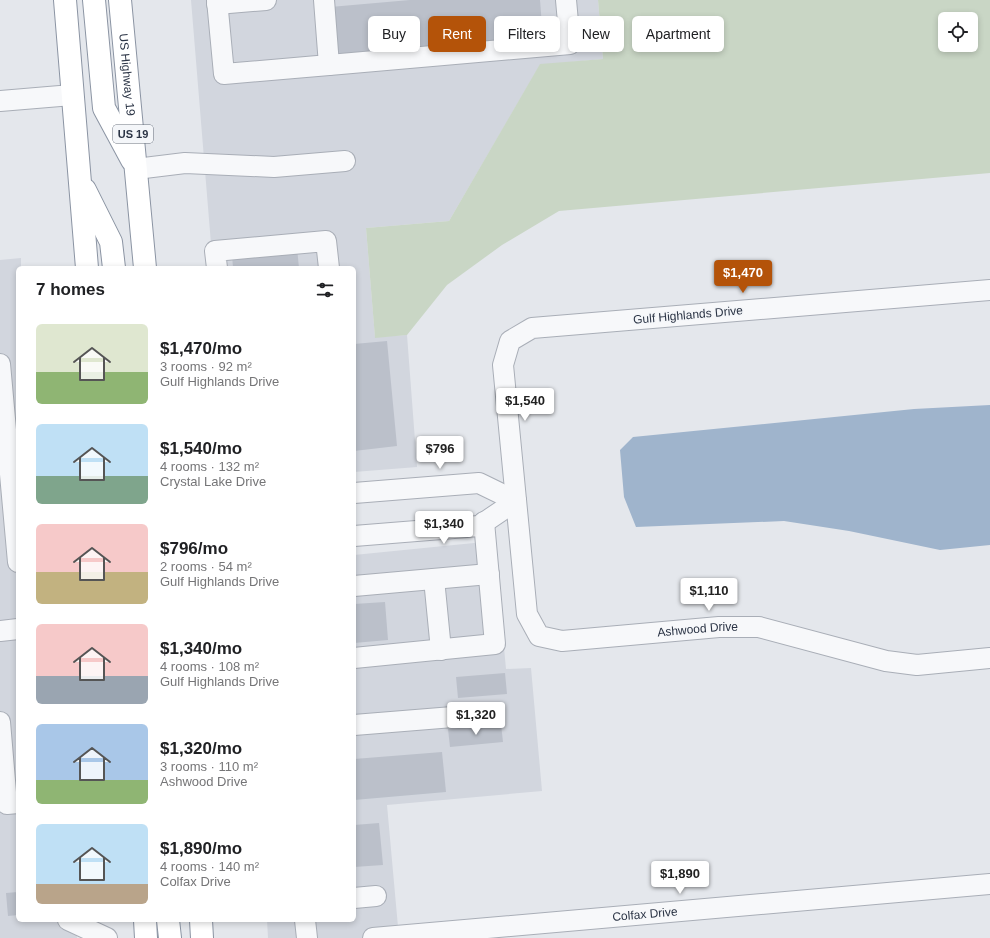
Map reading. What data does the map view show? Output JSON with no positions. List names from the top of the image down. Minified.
{"streets":{"highway":["US Highway 19","US 19"],"street":["Gulf Highlands Drive","Ashwood Drive","Colfax Drive"]},"crossings":[["Gulf Highlands Drive","Ashwood Drive"]],"page":{"chip":["Buy","Rent","Filters","New","Apartment"],"price":["$1,470","$1,540","$796","$1,340","$1,110","$1,320","$1,890"],"heading":"7 homes","list":[{"name":"$1,470/mo","note":"3 rooms · 92 m² · Gulf Highlands Drive"},{"name":"$1,540/mo","note":"4 rooms · 132 m² · Crystal Lake Drive"},{"name":"$796/mo","note":"2 rooms · 54 m² · Gulf Highlands Drive"},{"name":"$1,340/mo","note":"4 rooms · 108 m² · Gulf Highlands Drive"},{"name":"$1,320/mo","note":"3 rooms · 110 m² · Ashwood Drive"},{"name":"$1,890/mo","note":"4 rooms · 140 m² · Colfax Drive"}]}}
